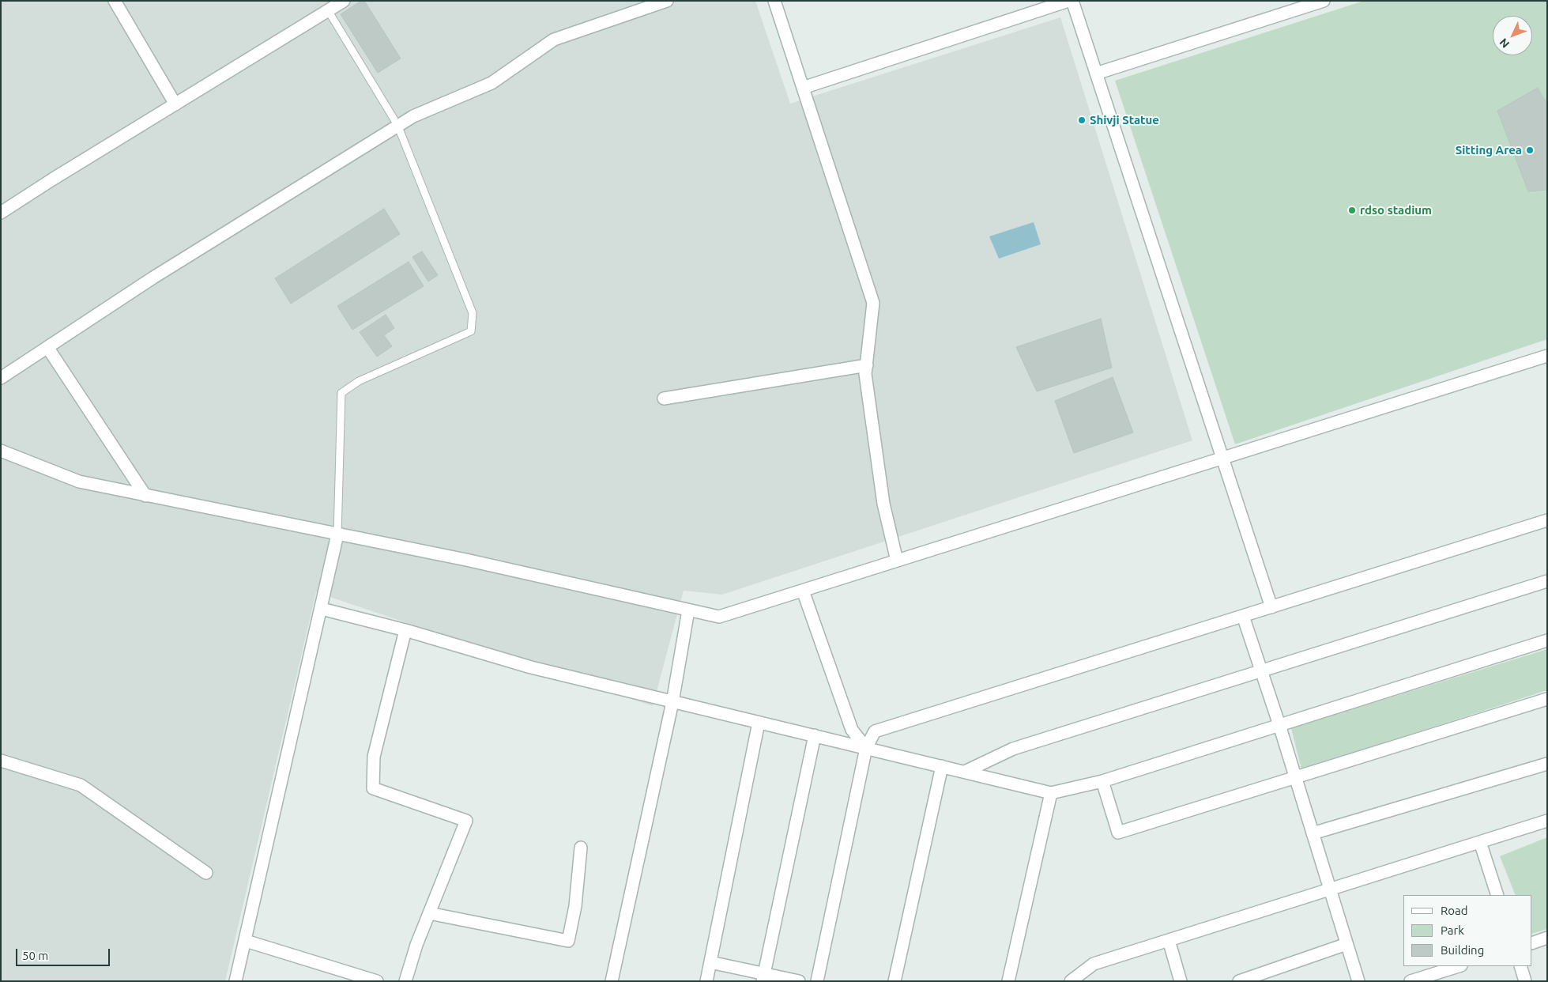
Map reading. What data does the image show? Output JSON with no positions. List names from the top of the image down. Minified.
{"places":["Shivji Statue","Sitting Area","rdso stadium"],"legend":["Road","Park","Building"],"scale_bar":"50 m","north":"bottom left"}
